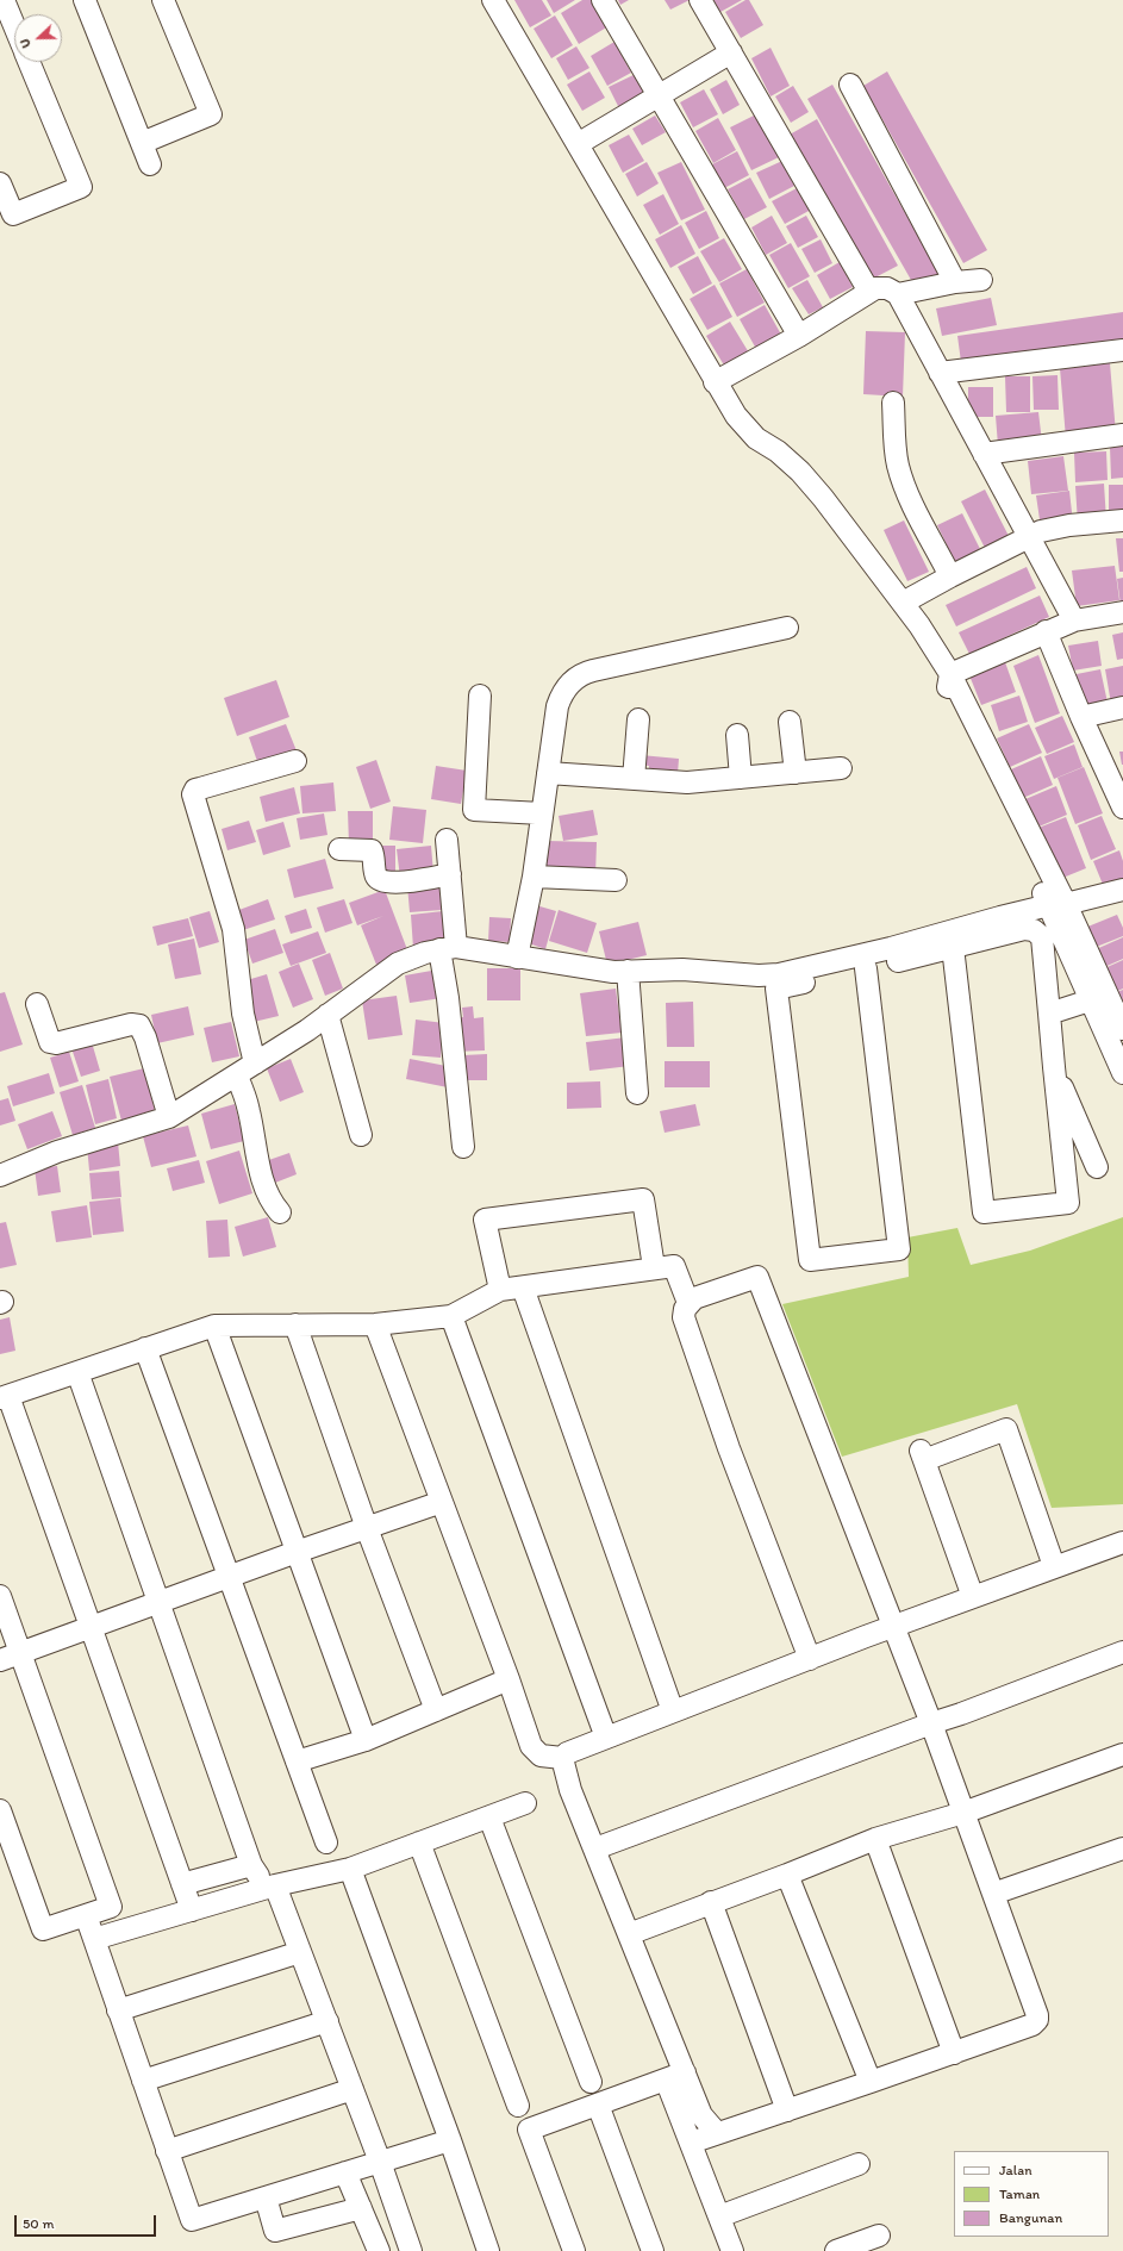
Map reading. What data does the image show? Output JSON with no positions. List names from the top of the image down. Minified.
{"legend":["Jalan","Taman","Bangunan"],"scale_bar":"50 m","north":"left"}
